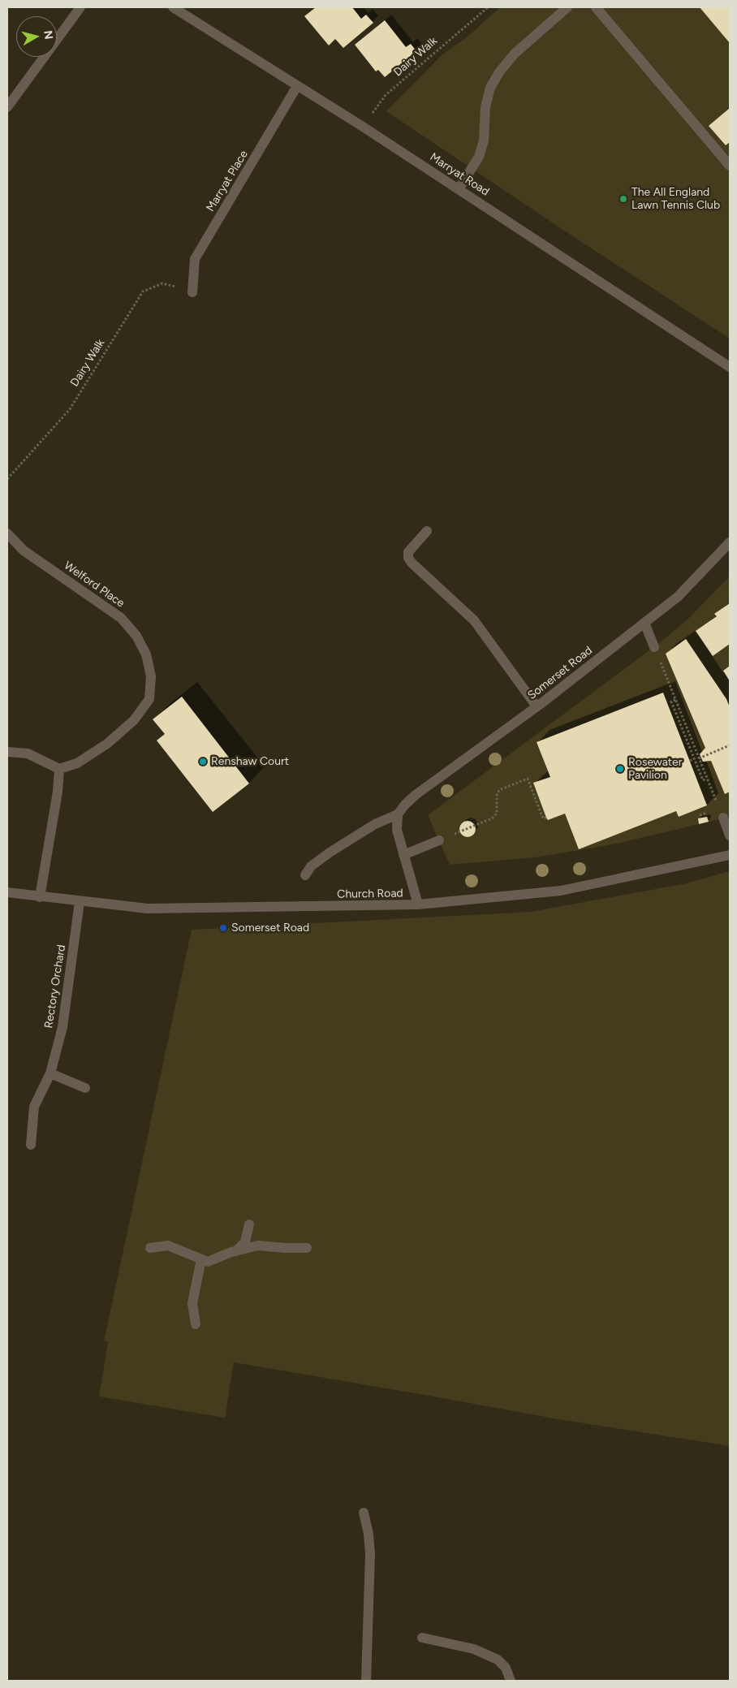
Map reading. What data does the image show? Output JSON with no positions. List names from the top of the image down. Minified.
{"streets":{"street":["Marryat Road","Marryat Place","Welford Place","Somerset Road","Church Road","Rectory Orchard"],"path":["Dairy Walk"]},"crossings":[["Dairy Walk","Marryat Road"],["Dairy Walk","Marryat Place"],["Marryat Road","Marryat Place"],["Church Road","Rectory Orchard"]],"places":["The All England Lawn Tennis Club","Renshaw Court","Rosewater Pavilion","Somerset Road"],"north":"right"}
